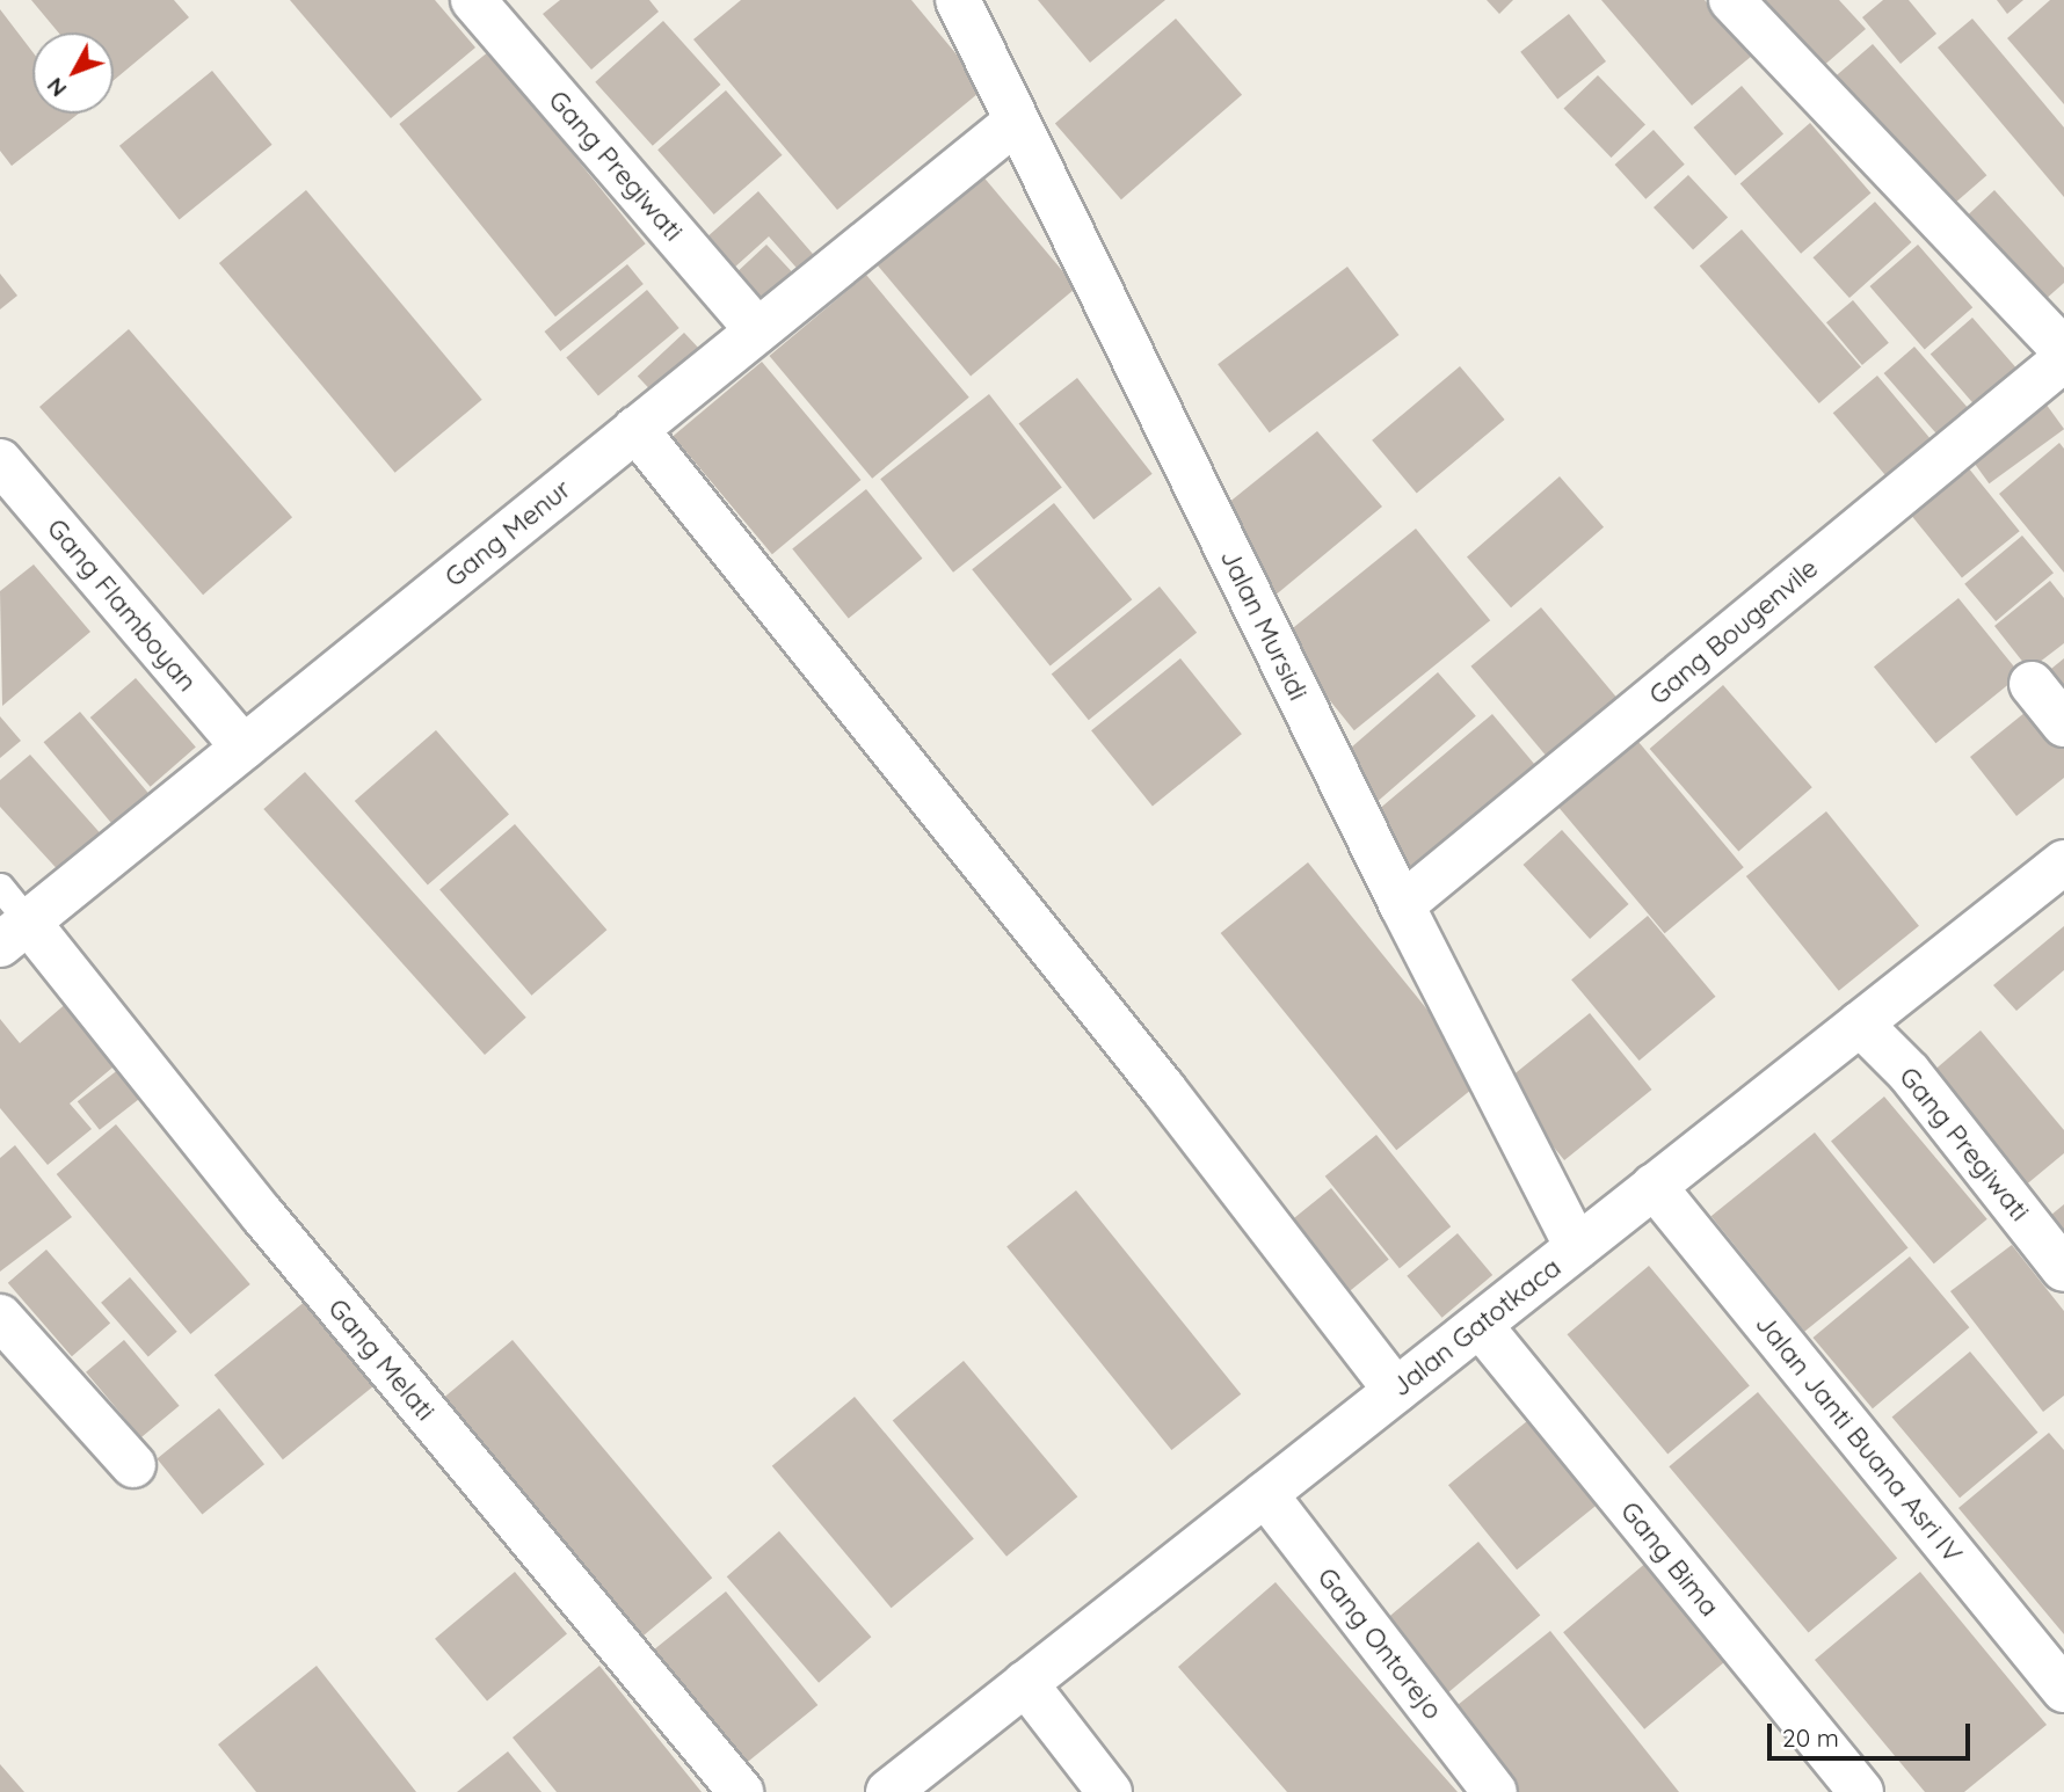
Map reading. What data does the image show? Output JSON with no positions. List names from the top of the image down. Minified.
{"streets":{"street":["Gang Pregiwati","Gang Menur","Gang Flamboyan","Jalan Mursidi","Gang Bougenvile","Jalan Gatotkaca","Gang Melati","Jalan Janti Buana Asri IV","Gang Bima","Gang Ontorejo"]},"crossings":[["Gang Pregiwati","Gang Menur"],["Gang Pregiwati","Jalan Gatotkaca"],["Gang Menur","Gang Flamboyan"],["Gang Menur","Jalan Mursidi"],["Gang Menur","Gang Melati"],["Jalan Mursidi","Gang Bougenvile"],["Jalan Mursidi","Jalan Gatotkaca"],["Jalan Gatotkaca","Jalan Janti Buana Asri IV"],["Jalan Gatotkaca","Gang Bima"],["Jalan Gatotkaca","Gang Ontorejo"]],"scale_bar":"20 m","north":"bottom left"}
